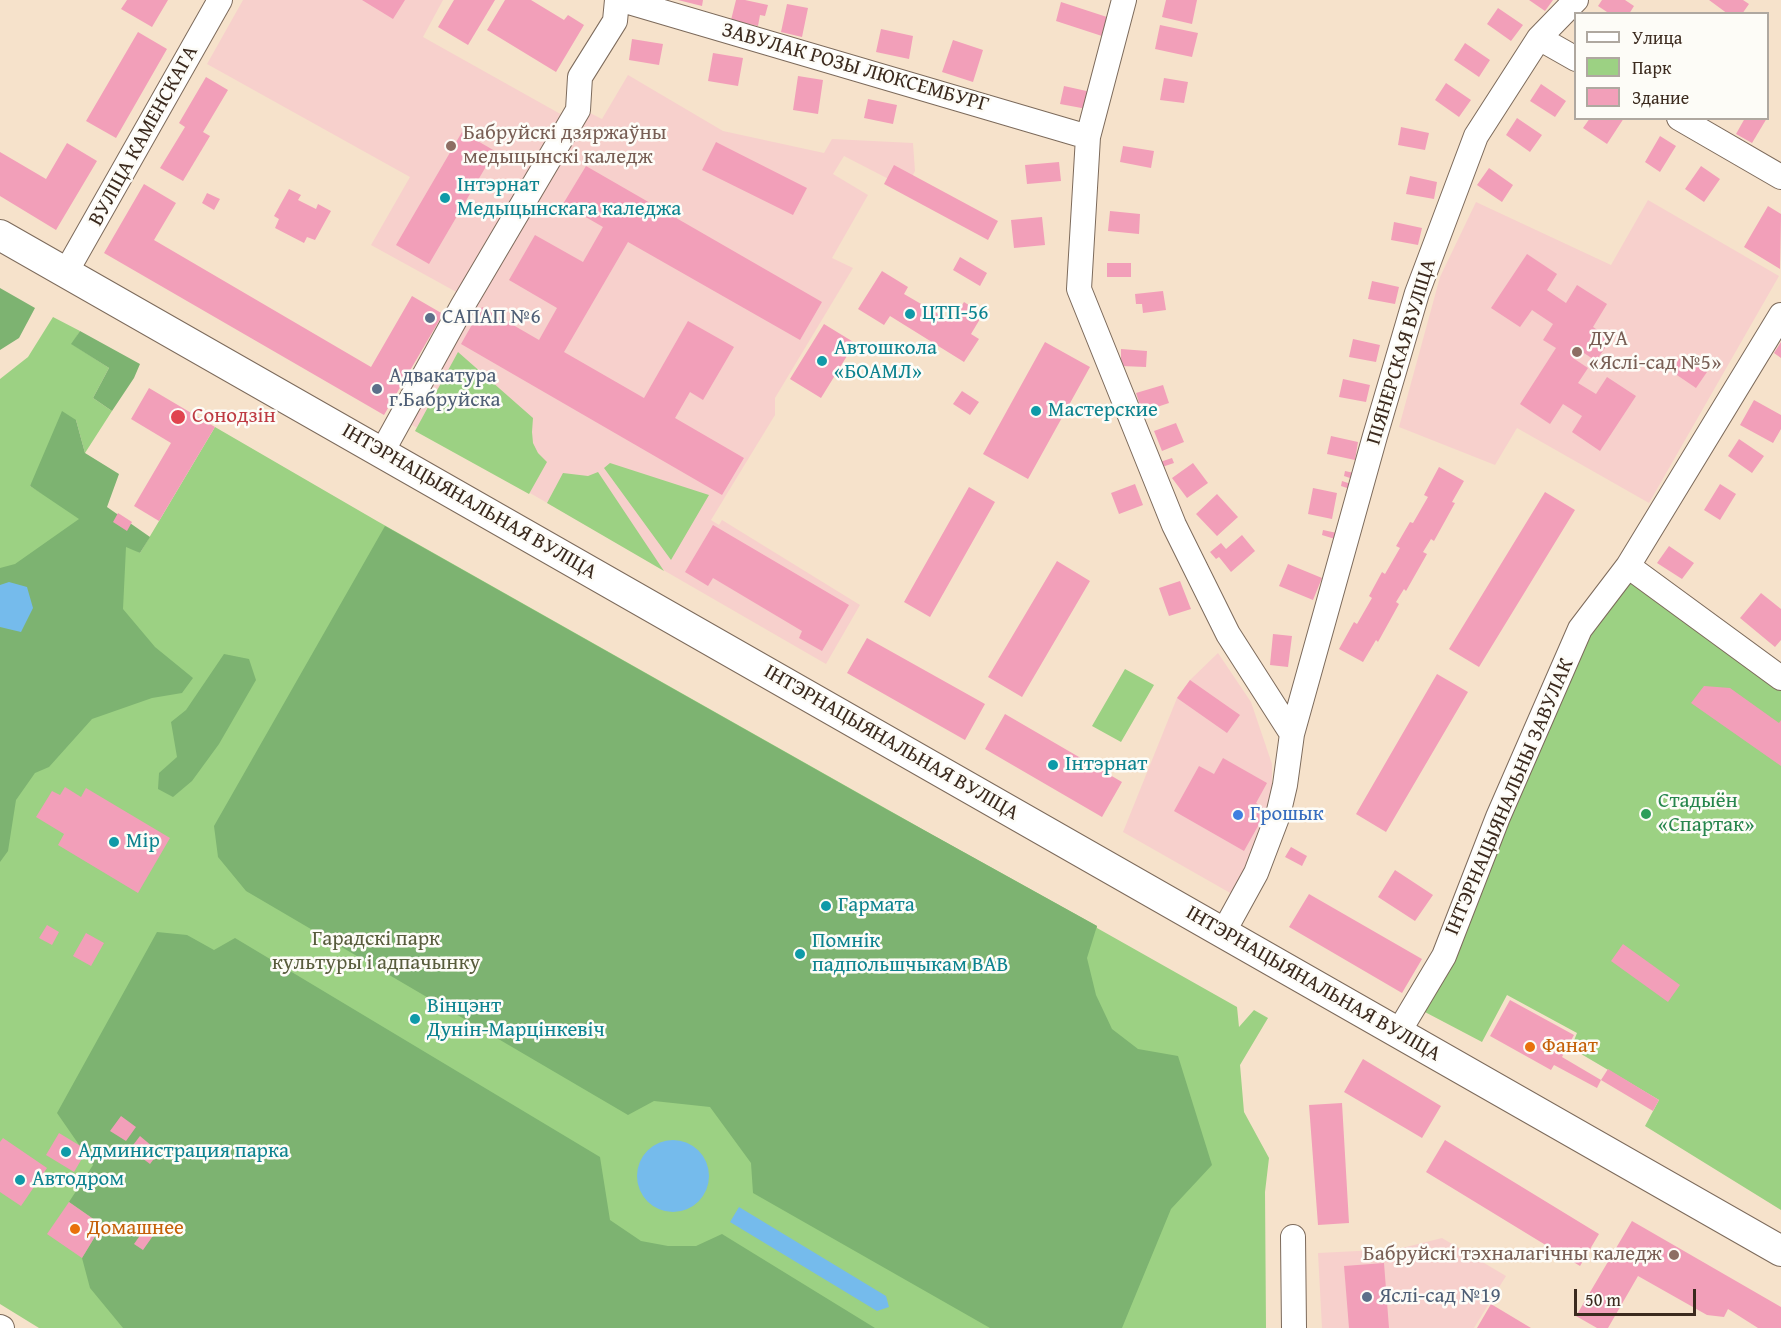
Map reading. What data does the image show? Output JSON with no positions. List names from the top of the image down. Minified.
{"streets":{"main road":["ІНТЭРНАЦЫЯНАЛЬНАЯ ВУЛІЦА"],"street":["ЗАВУЛАК РОЗЫ ЛЮКСЕМБУРГ","ВУЛІЦА КАМЕНСКАГА","ПІЯНЕРСКАЯ ВУЛІЦА","ІНТЭРНАЦЫЯНАЛЬНЫ ЗАВУЛАК"]},"crossings":[["ВУЛІЦА КАМЕНСКАГА","ІНТЭРНАЦЫЯНАЛЬНАЯ ВУЛІЦА"],["ПІЯНЕРСКАЯ ВУЛІЦА","ІНТЭРНАЦЫЯНАЛЬНАЯ ВУЛІЦА"],["ІНТЭРНАЦЫЯНАЛЬНАЯ ВУЛІЦА","ІНТЭРНАЦЫЯНАЛЬНЫ ЗАВУЛАК"]],"parks":["Гарадскі парк культуры і адпачынку"],"places":["Бабруйскі дзяржаўны медыцынскі каледж","Інтэрнат Медыцынскага каледжа","ЦТП-56","САПАП №6","ДУА «Яслі-сад №5»","Автошкола «БОАМЛ»","Адвакатура г.Бабруйска","Мастерские","Сонодзін","Інтэрнат","Стадыён «Спартак»","Грошык","Мір","Гармата","Помнік падпольшчыкам ВАВ","Вінцэнт Дунін-Марцінкевіч","Фанат","Администрация парка","Автодром","Домашнее","Бабруйскі тэхналагічны каледж","Яслі-сад №19"],"legend":["Улица","Парк","Здание"],"scale_bar":"50 m"}
